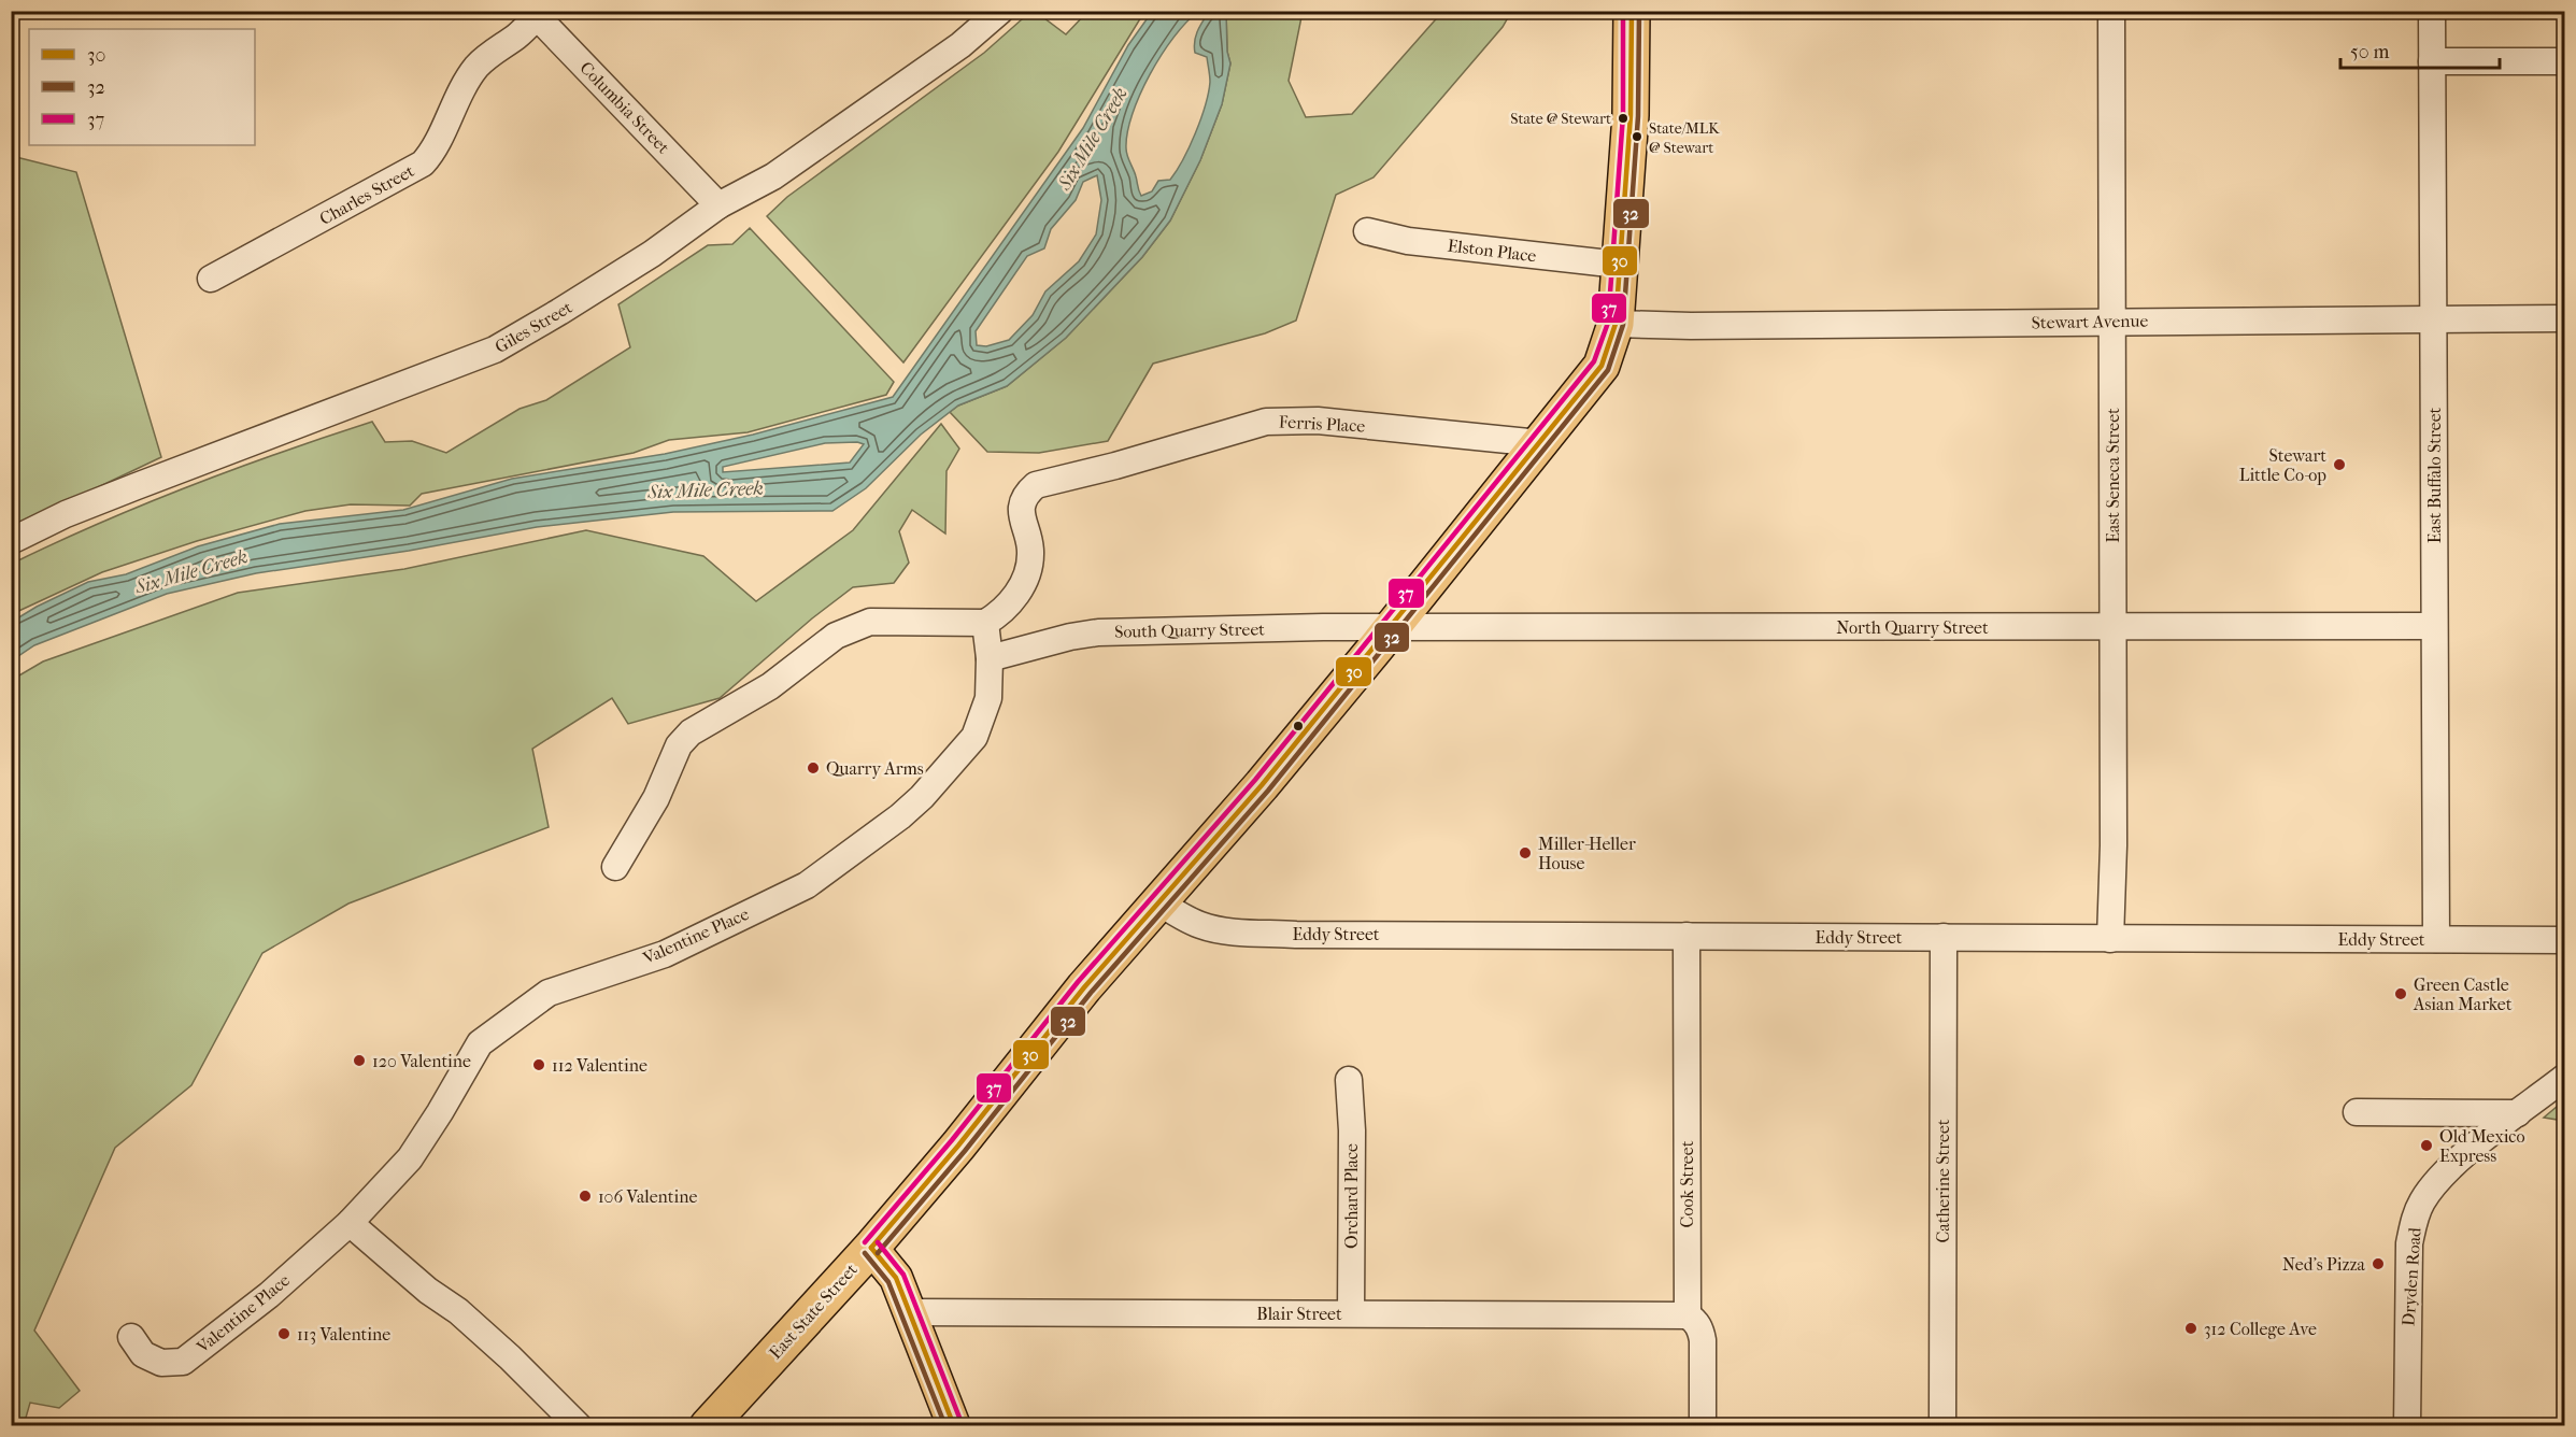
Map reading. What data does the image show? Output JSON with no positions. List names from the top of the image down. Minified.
{"streets":{"highway":["East State Street"],"street":["Columbia Street","Charles Street","Elston Place","Stewart Avenue","Giles Street","Ferris Place","East Seneca Street","East Buffalo Street","North Quarry Street","South Quarry Street","Eddy Street","Valentine Place","Catherine Street","Cook Street","Orchard Place","Dryden Road","Blair Street"]},"crossings":[["Columbia Street","Charles Street"],["Columbia Street","Giles Street"],["Elston Place","East State Street"],["Stewart Avenue","East Seneca Street"],["Stewart Avenue","East Buffalo Street"],["Stewart Avenue","East State Street"],["Ferris Place","East State Street"],["East Seneca Street","North Quarry Street"],["East Seneca Street","Eddy Street"],["East Buffalo Street","North Quarry Street"],["East Buffalo Street","Eddy Street"],["North Quarry Street","South Quarry Street"],["North Quarry Street","East State Street"],["South Quarry Street","Valentine Place"],["South Quarry Street","East State Street"],["Eddy Street","Catherine Street"],["Eddy Street","Cook Street"],["Eddy Street","East State Street"],["Cook Street","Blair Street"],["Orchard Place","Blair Street"]],"water":["Six Mile Creek"],"places":["State @ Stewart","State/MLK @ Stewart","Stewart Little Co-op","Quarry Arms","Miller-Heller House","Green Castle Asian Market","120 Valentine","112 Valentine","Old Mexico Express","106 Valentine","Ned's Pizza","312 College Ave","113 Valentine"],"lines":["transit line 30","transit line 32","transit line 37"],"legend":["30","32","37"],"scale_bar":"50 m"}
